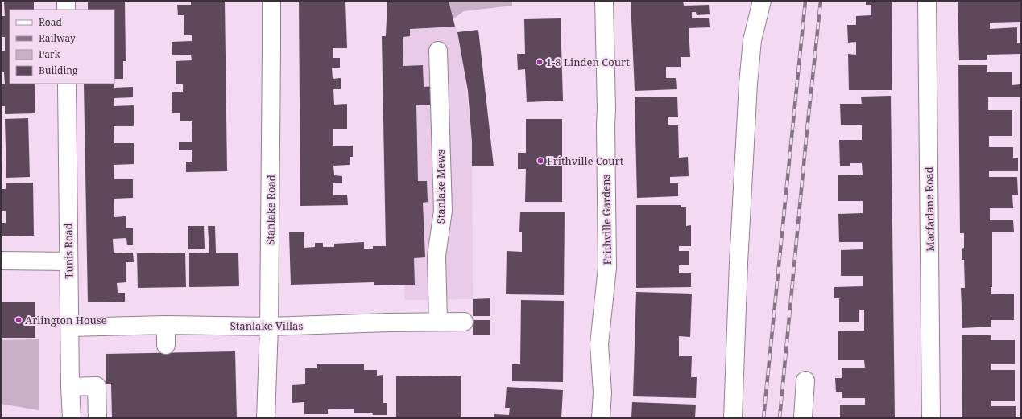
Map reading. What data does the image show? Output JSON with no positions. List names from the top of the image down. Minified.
{"streets":{"street":["Stanlake Mews","Macfarlane Road","Stanlake Road","Frithville Gardens","Tunis Road","Stanlake Villas"]},"crossings":[["Stanlake Mews","Stanlake Villas"],["Stanlake Road","Stanlake Villas"],["Tunis Road","Stanlake Villas"]],"places":["1-8 Linden Court","Frithville Court","Arlington House"],"legend":["Road","Railway","Park","Building"]}
